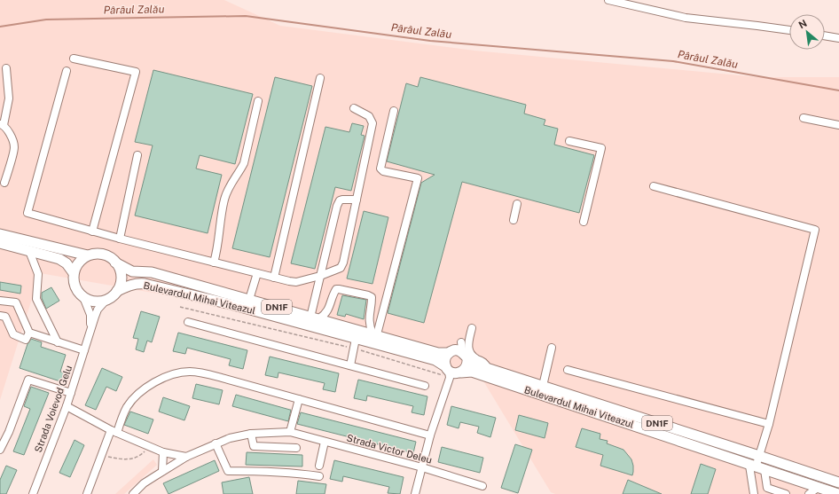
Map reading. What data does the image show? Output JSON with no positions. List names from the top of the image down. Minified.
{"streets":{"main road":["Bulevardul Mihai Viteazul","DN1F"],"street":["Strada Voievod Gelu","Strada Victor Deleu"]},"crossings":[["Bulevardul Mihai Viteazul","DN1F"],["Bulevardul Mihai Viteazul","Strada Voievod Gelu"],["DN1F","Strada Voievod Gelu"]],"water":["Pârâul Zalău"],"north":"top left"}
